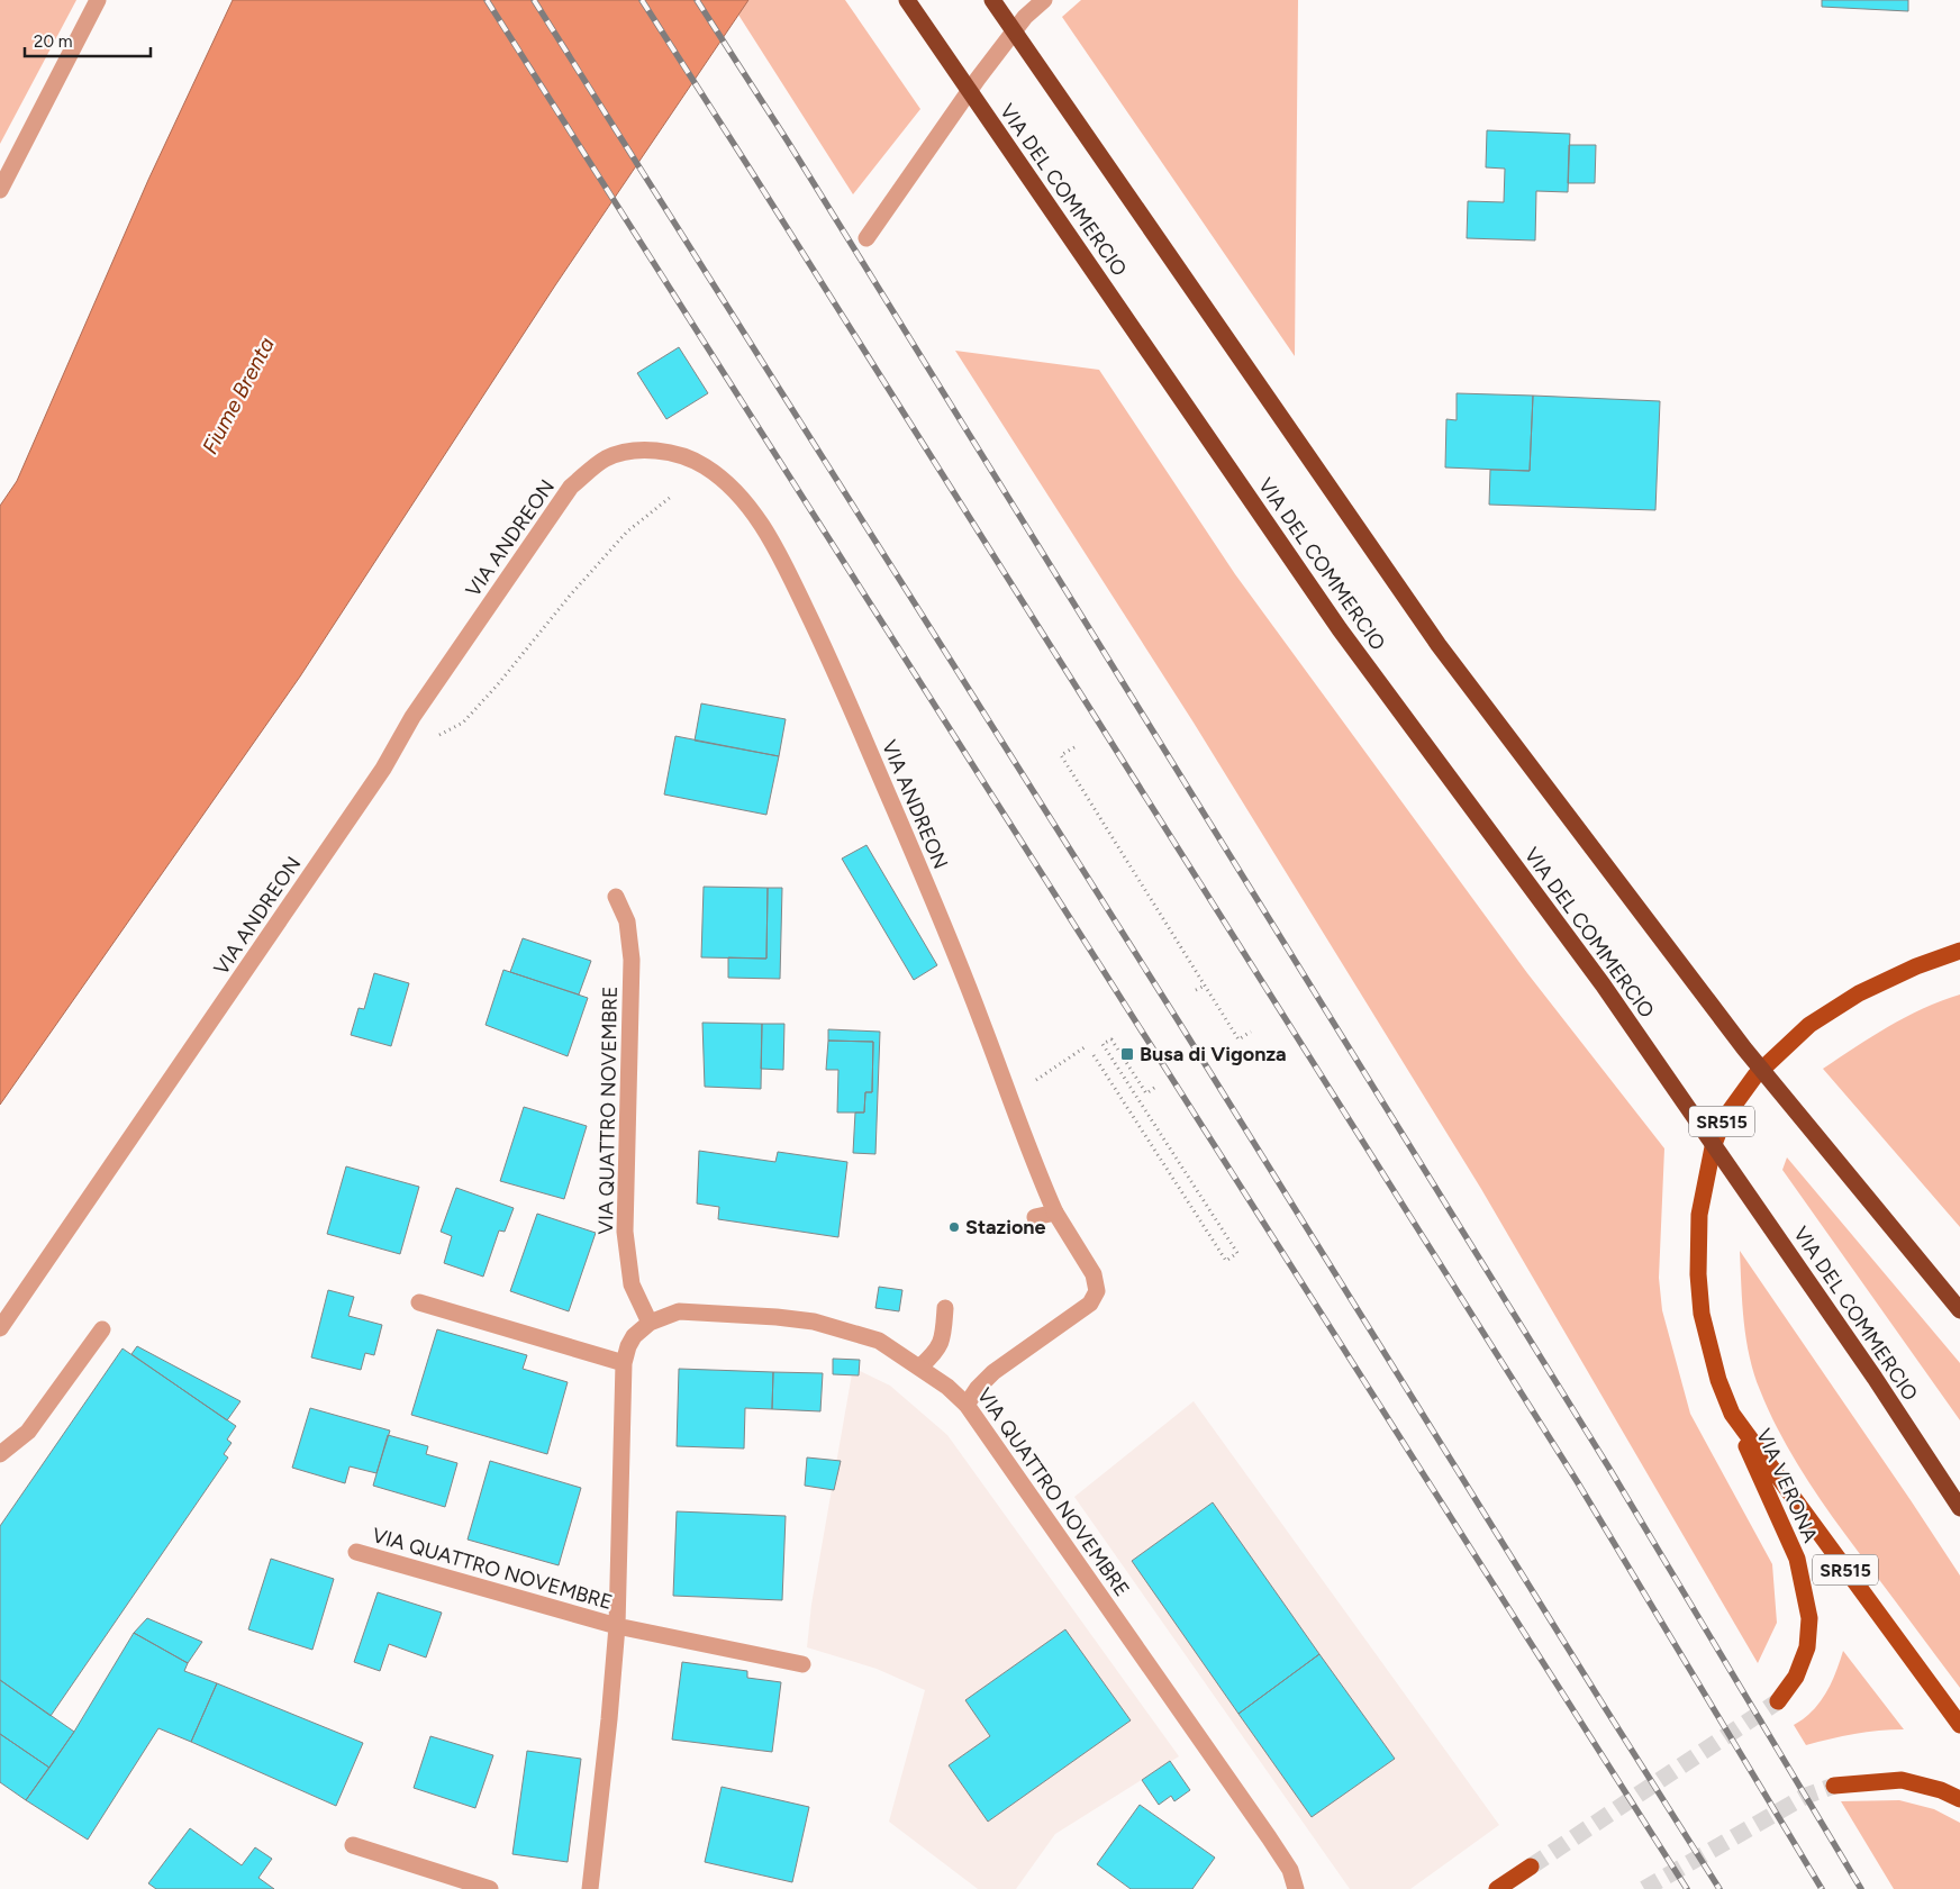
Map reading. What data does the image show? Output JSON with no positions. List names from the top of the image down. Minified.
{"streets":{"highway":["VIA DEL COMMERCIO"],"main road":["SR515","VIA VERONA"],"street":["VIA ANDREON","VIA QUATTRO NOVEMBRE"]},"crossings":[["VIA ANDREON","VIA QUATTRO NOVEMBRE"],["SR515","VIA VERONA"]],"water":["Fiume Brenta"],"places":{"transit":["Busa di Vigonza"],"other":["Stazione"]},"scale_bar":"20 m"}
